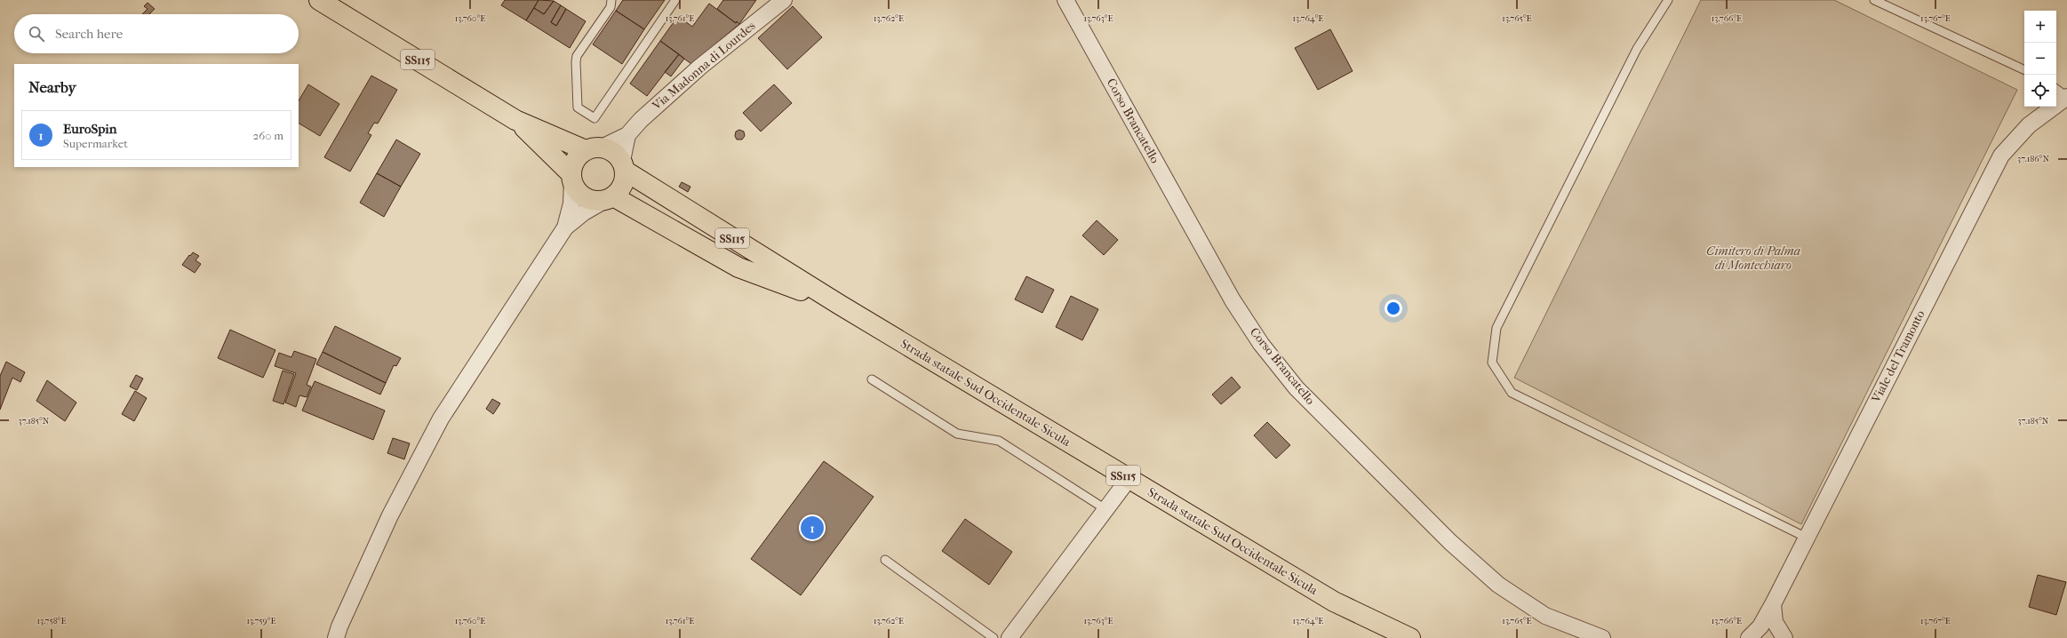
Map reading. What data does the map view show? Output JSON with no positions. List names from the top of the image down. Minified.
{"streets":{"main road":["SS115","Strada statale Sud Occidentale Sicula"],"street":["Via Madonna di Lourdes","Corso Brancatello","Viale del Tramonto"]},"crossings":[["Via Madonna di Lourdes","Strada statale Sud Occidentale Sicula"]],"parks":["Cimitero di Palma di Montechiaro"],"page":{"map_buttons":["+","−"],"search":"Search here","heading":"Nearby","list":[{"mark":"1","name":"EuroSpin","note":"Supermarket","value":"260 m"}],"pins":"1"},"coordinates":["13.760°E","13.761°E","13.762°E","13.763°E","13.764°E","13.765°E","13.766°E","13.767°E","37.186°N","37.185°N","13.758°E","13.759°E"]}
